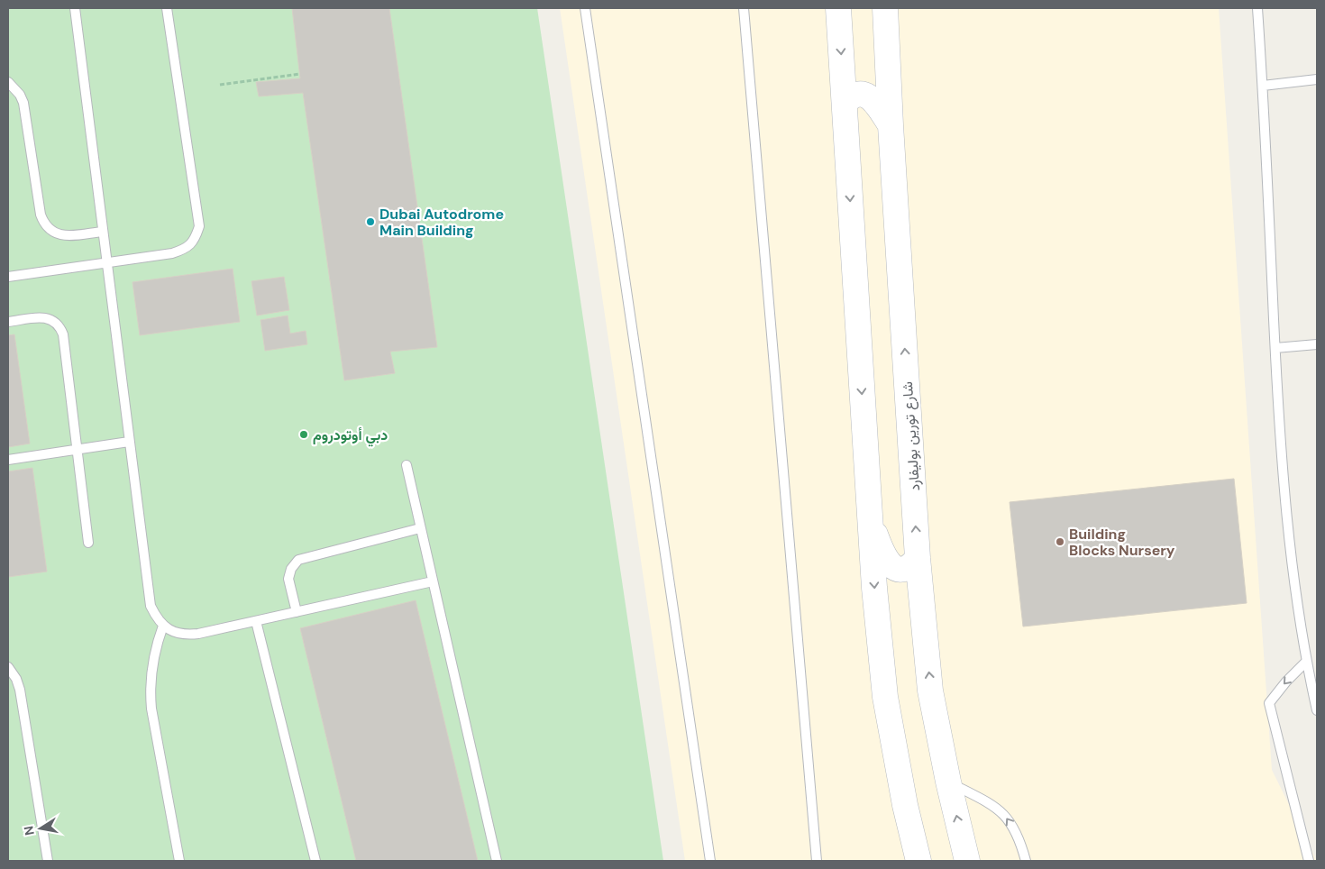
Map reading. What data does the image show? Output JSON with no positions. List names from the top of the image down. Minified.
{"streets":{"main road":["شارع تورين بوليفارد"]},"places":["Dubai Autodrome Main Building","دبي أوتودروم","Building Blocks Nursery"],"north":"left"}
